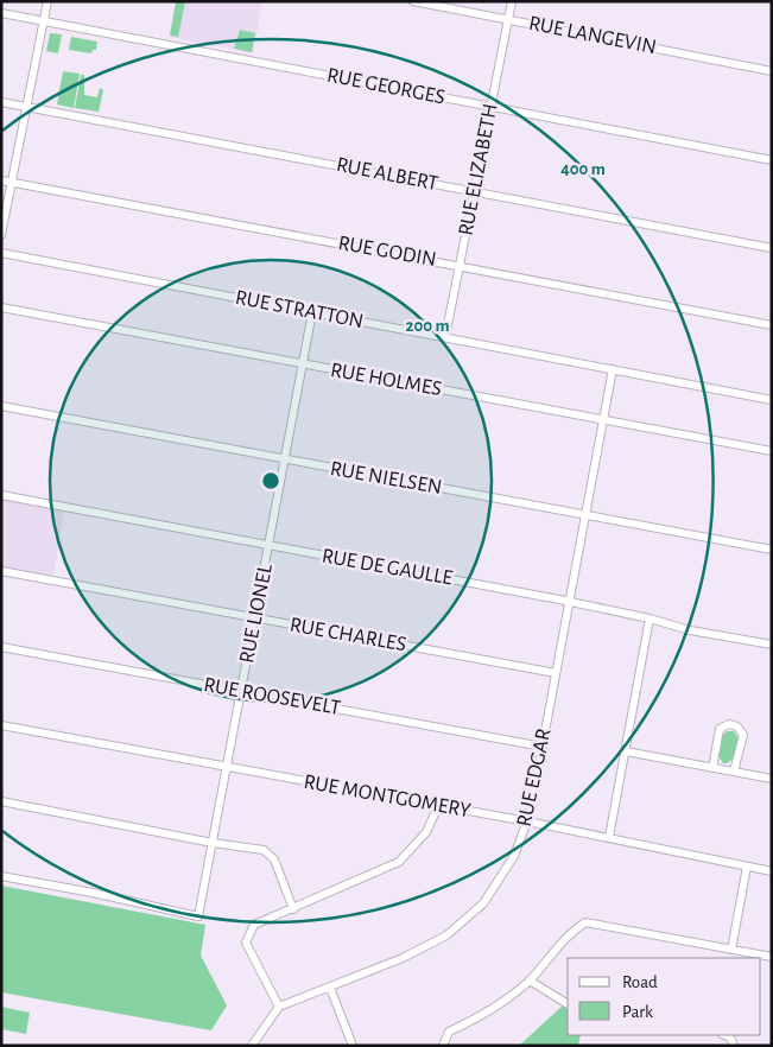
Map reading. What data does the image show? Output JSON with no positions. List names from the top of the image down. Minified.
{"streets":{"street":["RUE LANGEVIN","RUE GEORGES","RUE ELIZABETH","RUE ALBERT","RUE GODIN","RUE STRATTON","RUE HOLMES","RUE NIELSEN","RUE DE GAULLE","RUE LIONEL","RUE CHARLES","RUE ROOSEVELT","RUE EDGAR","RUE MONTGOMERY"]},"crossings":[["RUE LANGEVIN","RUE ELIZABETH"],["RUE GEORGES","RUE ELIZABETH"],["RUE ELIZABETH","RUE ALBERT"],["RUE ELIZABETH","RUE GODIN"],["RUE ELIZABETH","RUE STRATTON"],["RUE STRATTON","RUE LIONEL"],["RUE STRATTON","RUE EDGAR"],["RUE HOLMES","RUE LIONEL"],["RUE HOLMES","RUE EDGAR"],["RUE NIELSEN","RUE LIONEL"],["RUE NIELSEN","RUE EDGAR"],["RUE DE GAULLE","RUE LIONEL"],["RUE DE GAULLE","RUE EDGAR"],["RUE LIONEL","RUE CHARLES"],["RUE LIONEL","RUE ROOSEVELT"],["RUE LIONEL","RUE MONTGOMERY"],["RUE CHARLES","RUE EDGAR"],["RUE ROOSEVELT","RUE EDGAR"],["RUE EDGAR","RUE MONTGOMERY"]],"legend":["Road","Park"],"rings":["400 m","200 m"]}
